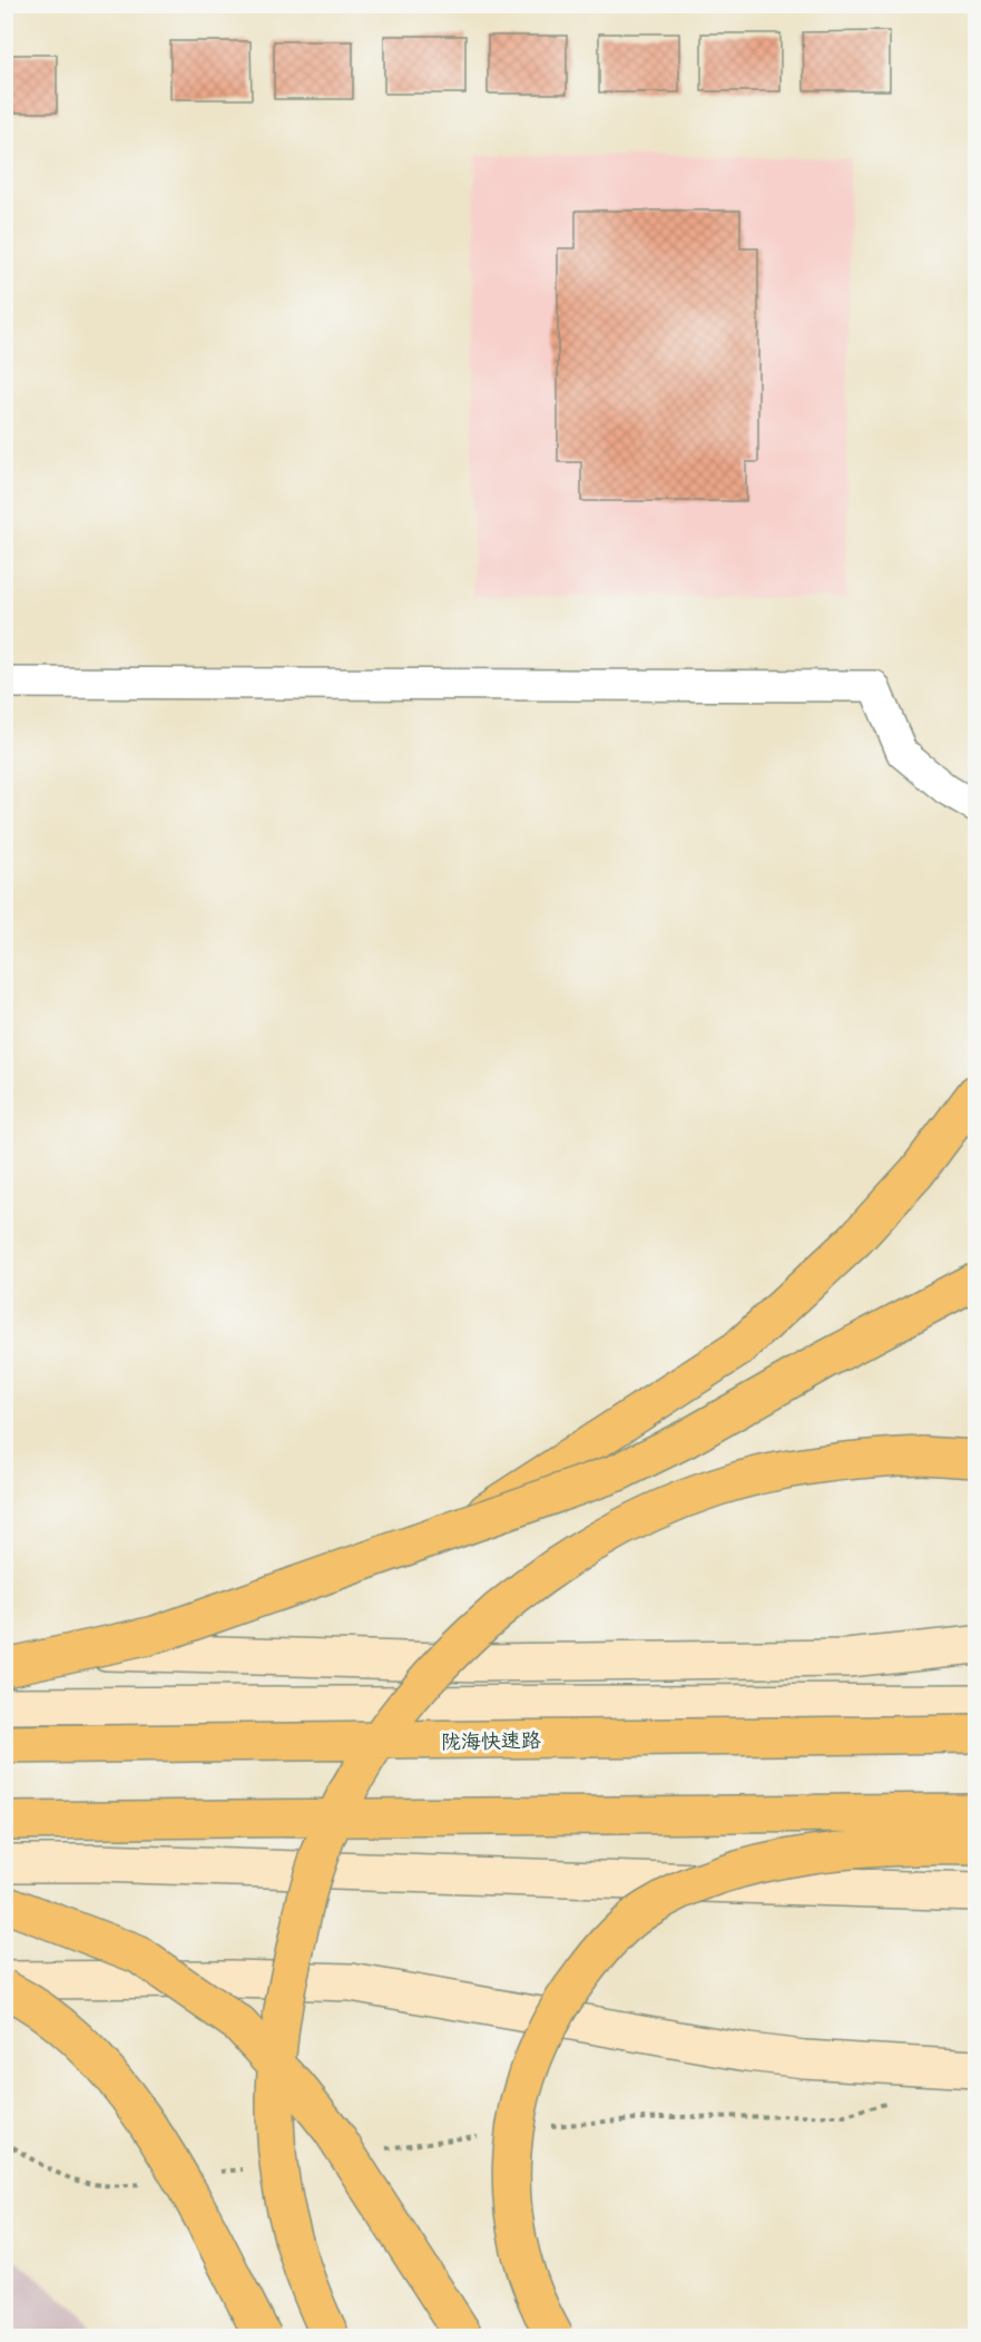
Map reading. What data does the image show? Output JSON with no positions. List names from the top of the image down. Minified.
{"streets":{"highway":["陇海快速路"]}}
